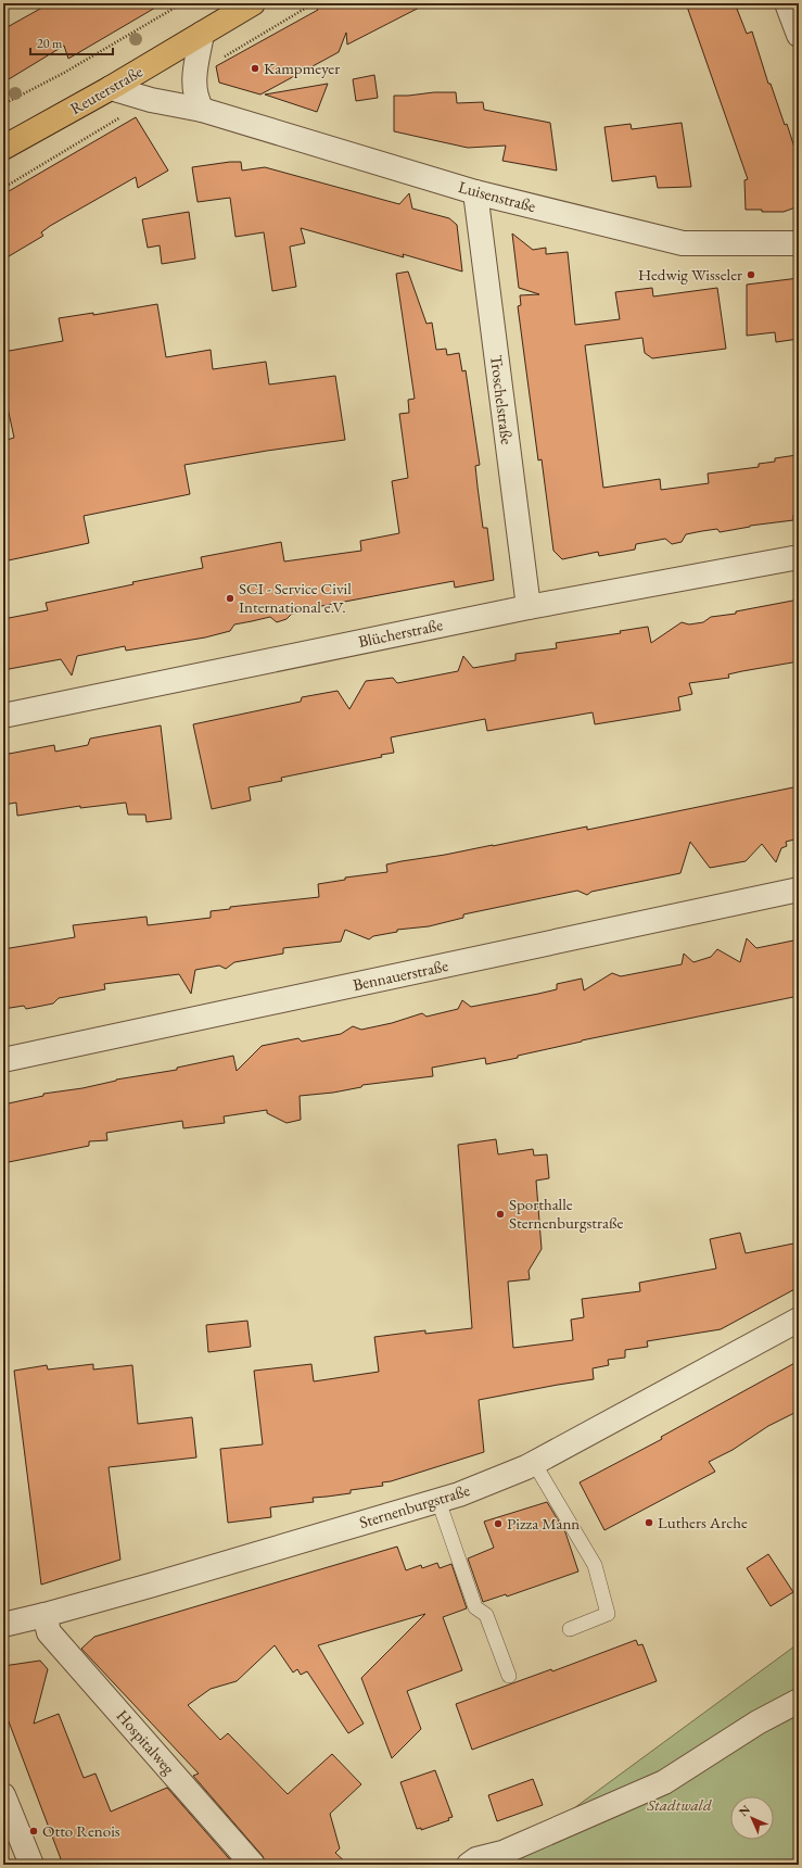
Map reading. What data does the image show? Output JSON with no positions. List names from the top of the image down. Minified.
{"streets":{"main road":["Reuterstraße"],"street":["Luisenstraße","Troschelstraße","Blücherstraße","Bennauerstraße","Sternenburgstraße","Hospitalweg"]},"crossings":[["Reuterstraße","Luisenstraße"],["Luisenstraße","Troschelstraße"],["Troschelstraße","Blücherstraße"],["Sternenburgstraße","Hospitalweg"]],"parks":["Stadtwald"],"places":["Kampmeyer","Hedwig Wisseler","SCI - Service Civil International e.V.","Sporthalle Sternenburgstraße","Luthers Arche","Pizza Mann","Otto Renois"],"scale_bar":"20 m","north":"top left"}
